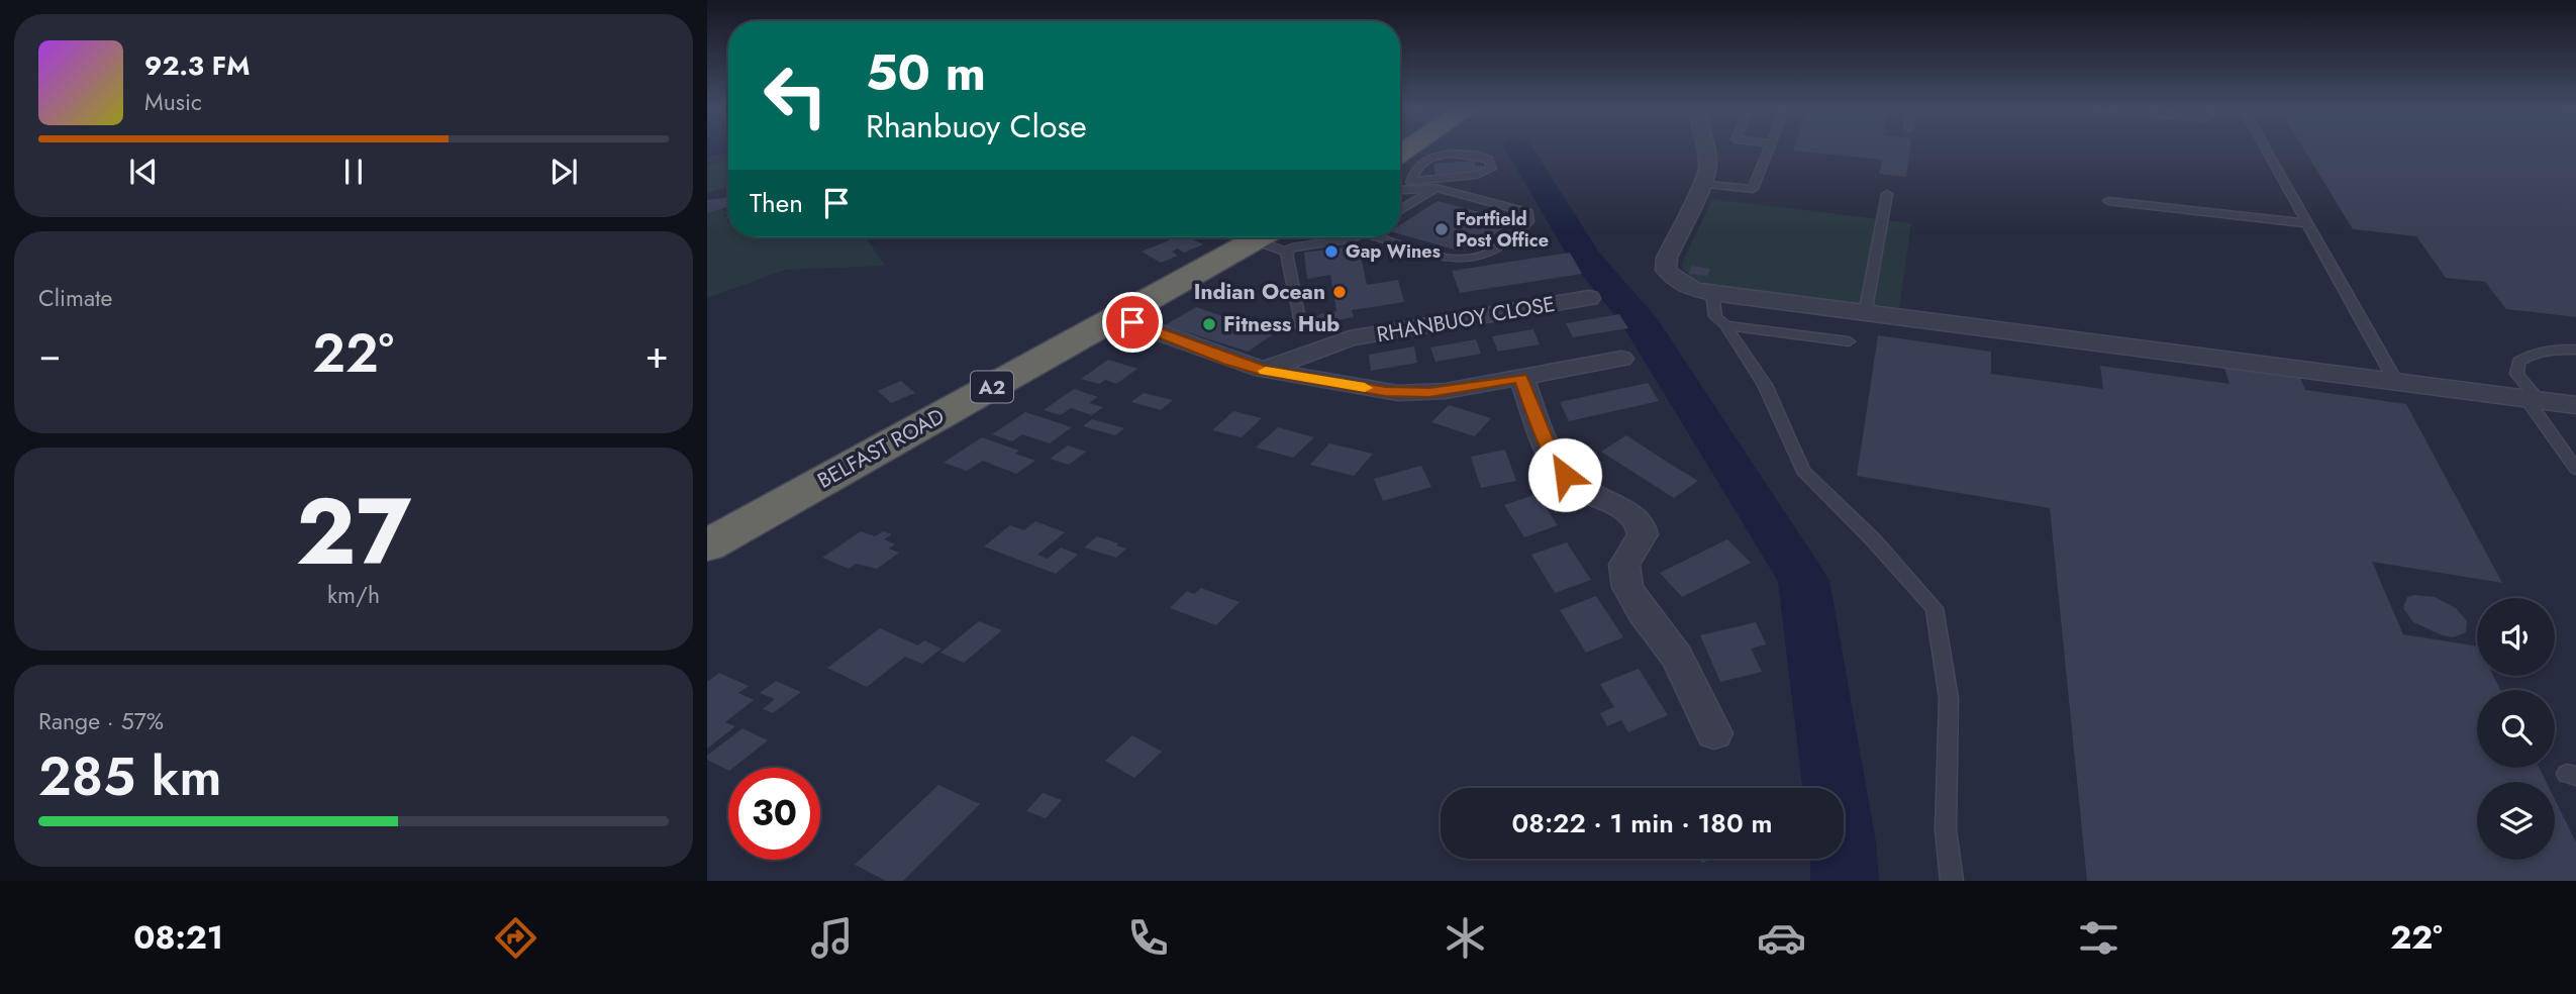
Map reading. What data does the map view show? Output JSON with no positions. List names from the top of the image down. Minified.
{"streets":{"highway":["A2","BELFAST ROAD"],"street":["RHANBUOY CLOSE"]},"places":["Fortfield Post Office","Gap Wines","Indian Ocean","Fitness Hub"],"page":{"turn":["50 m","Rhanbuoy Close"],"song":["92.3 FM","Music"],"then":"Then","tile":["Climate",["27","km/h"],["Range · 57%","285 km"]],"heat":["−","22°","+"],"limit":"30","trip":"08:22 · 1 min · 180 m","tabs":["08:21","22°"]}}
